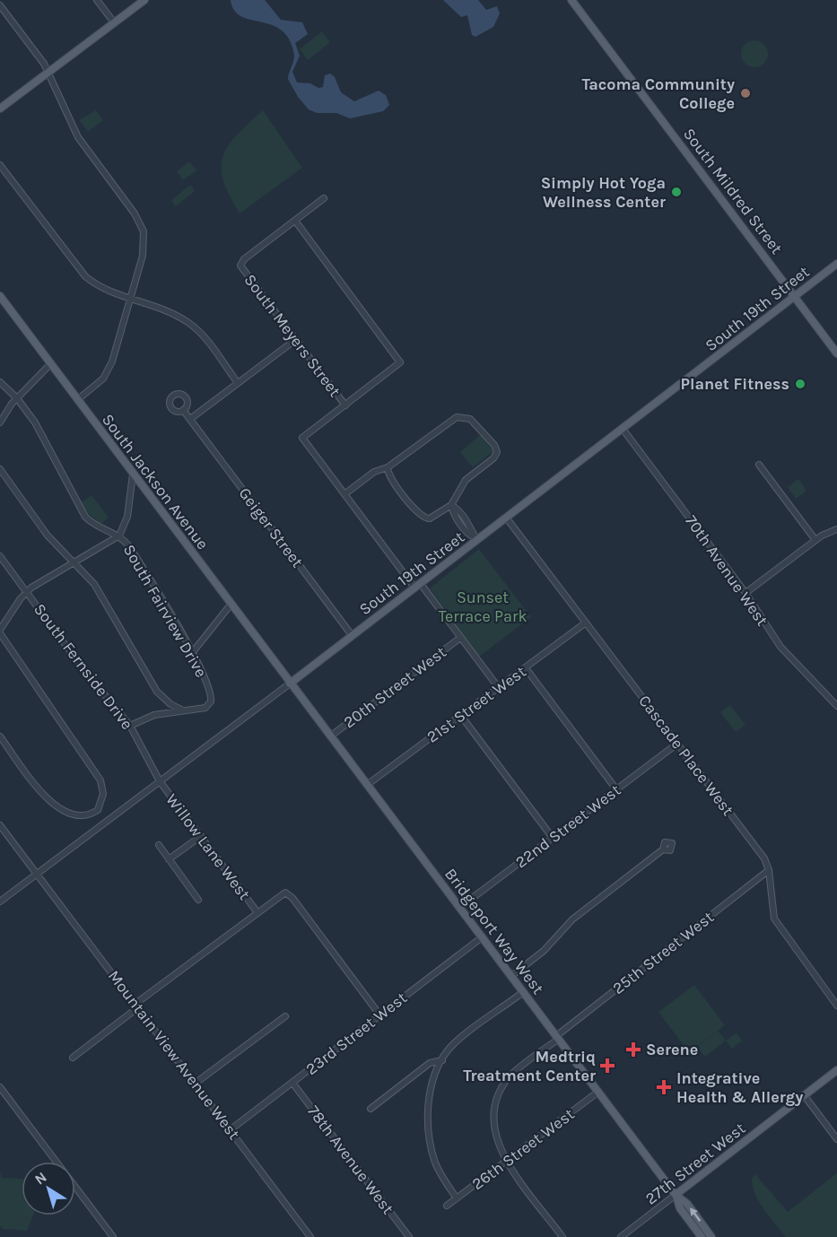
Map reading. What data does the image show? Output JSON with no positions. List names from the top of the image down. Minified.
{"streets":{"main road":["South Mildred Street","South 19th Street","South Jackson Avenue","Bridgeport Way West","27th Street West"],"street":["South Meyers Street","Geiger Street","70th Avenue West","South Fairview Drive","South Fernside Drive","20th Street West","21st Street West","Cascade Place West","22nd Street West","Willow Lane West","25th Street West","23rd Street West","Mountain View Avenue West","26th Street West","78th Avenue West"]},"crossings":[["South Mildred Street","South 19th Street"],["South 19th Street","South Jackson Avenue"],["South 19th Street","Geiger Street"],["South 19th Street","70th Avenue West"],["South 19th Street","South Fernside Drive"],["South 19th Street","Cascade Place West"],["South 19th Street","Willow Lane West"],["South 19th Street","Bridgeport Way West"],["South 19th Street","Mountain View Avenue West"],["South Jackson Avenue","Bridgeport Way West"],["South Fernside Drive","Willow Lane West"],["20th Street West","Bridgeport Way West"],["21st Street West","Cascade Place West"],["21st Street West","Bridgeport Way West"],["Cascade Place West","22nd Street West"],["Cascade Place West","25th Street West"],["22nd Street West","Bridgeport Way West"],["Bridgeport Way West","25th Street West"],["Bridgeport Way West","23rd Street West"],["Bridgeport Way West","26th Street West"],["Bridgeport Way West","27th Street West"],["25th Street West","26th Street West"],["23rd Street West","Mountain View Avenue West"],["23rd Street West","78th Avenue West"]],"parks":["Sunset Terrace Park"],"places":{"other":["Tacoma Community College","Simply Hot Yoga Wellness Center","Planet Fitness"],"health":["Serene","Medtriq Treatment Center","Integrative Health & Allergy"]},"north":"top left"}
